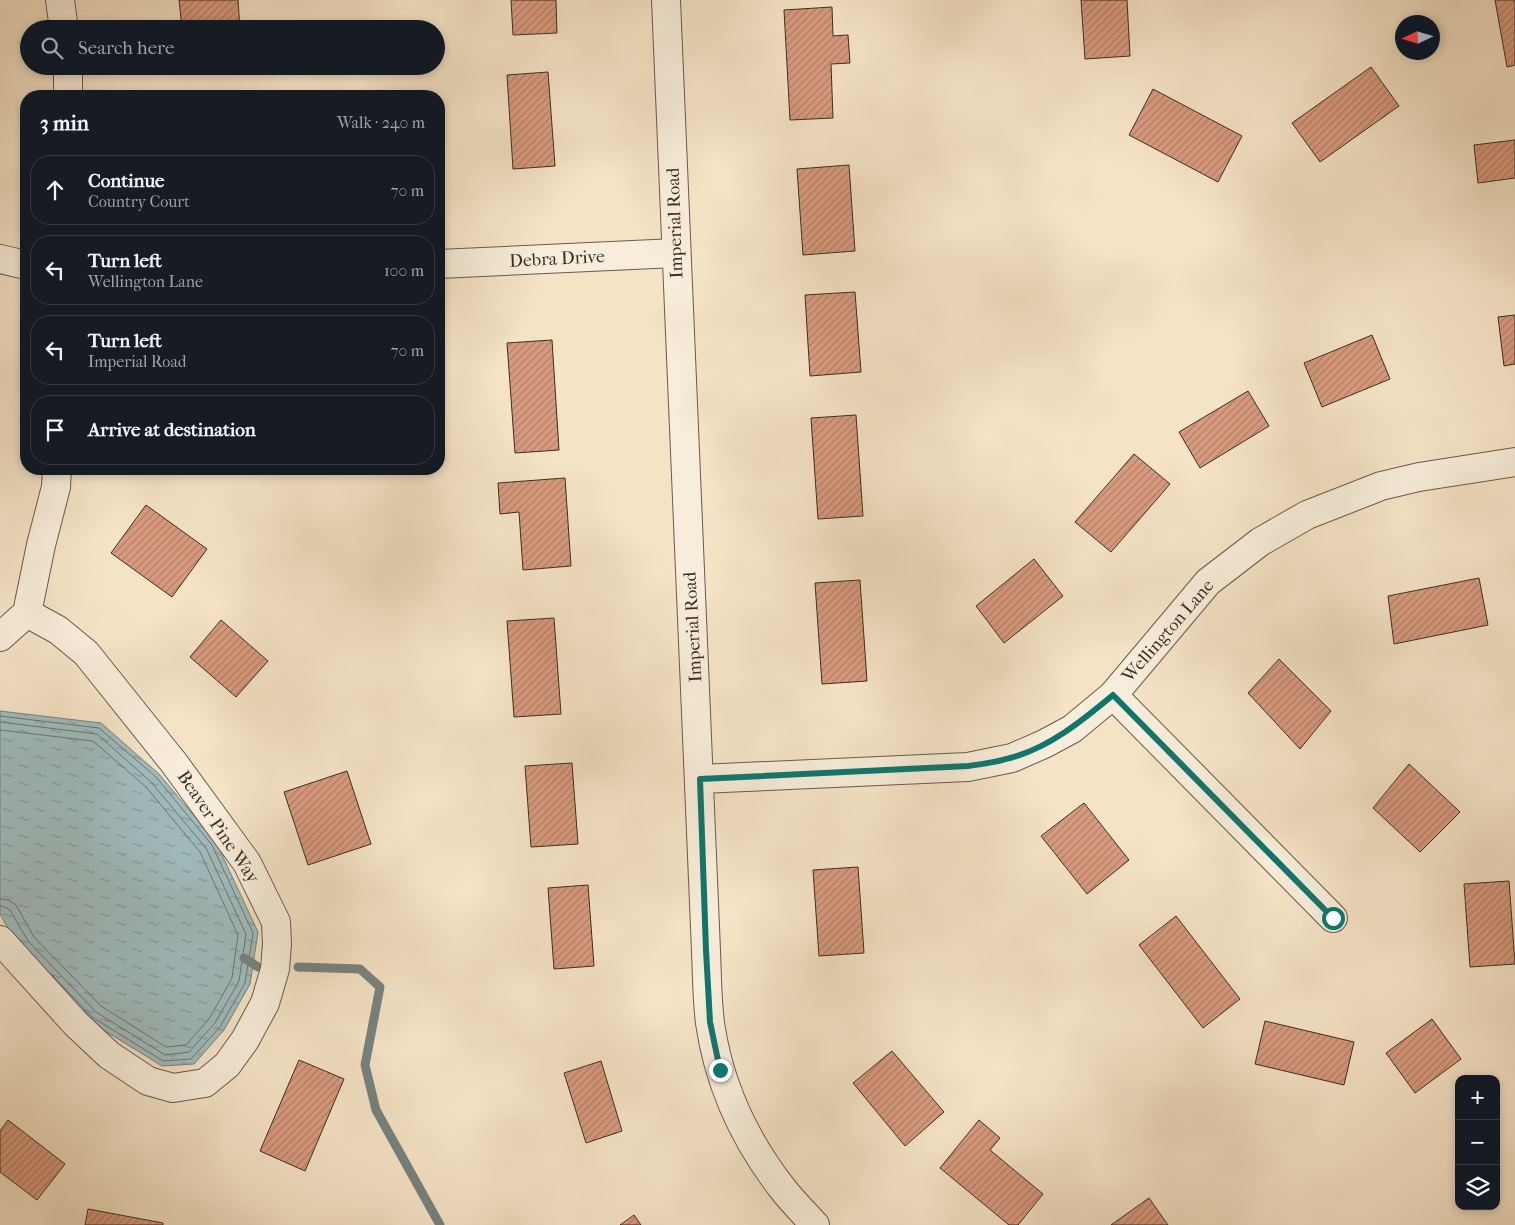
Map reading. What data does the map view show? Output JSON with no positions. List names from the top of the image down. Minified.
{"streets":{"street":["Imperial Road","Debra Drive","Wellington Lane","Beaver Pine Way"]},"crossings":[["Imperial Road","Debra Drive"],["Imperial Road","Wellington Lane"]],"north":"left","page":{"search":"Search here","heading":["3 min","Walk · 240 m"],"list":[["Continue","Country Court","70 m"],["Turn left","Wellington Lane","100 m"],["Turn left","Imperial Road","70 m"],"Arrive at destination"],"map_buttons":["+","−"]}}
